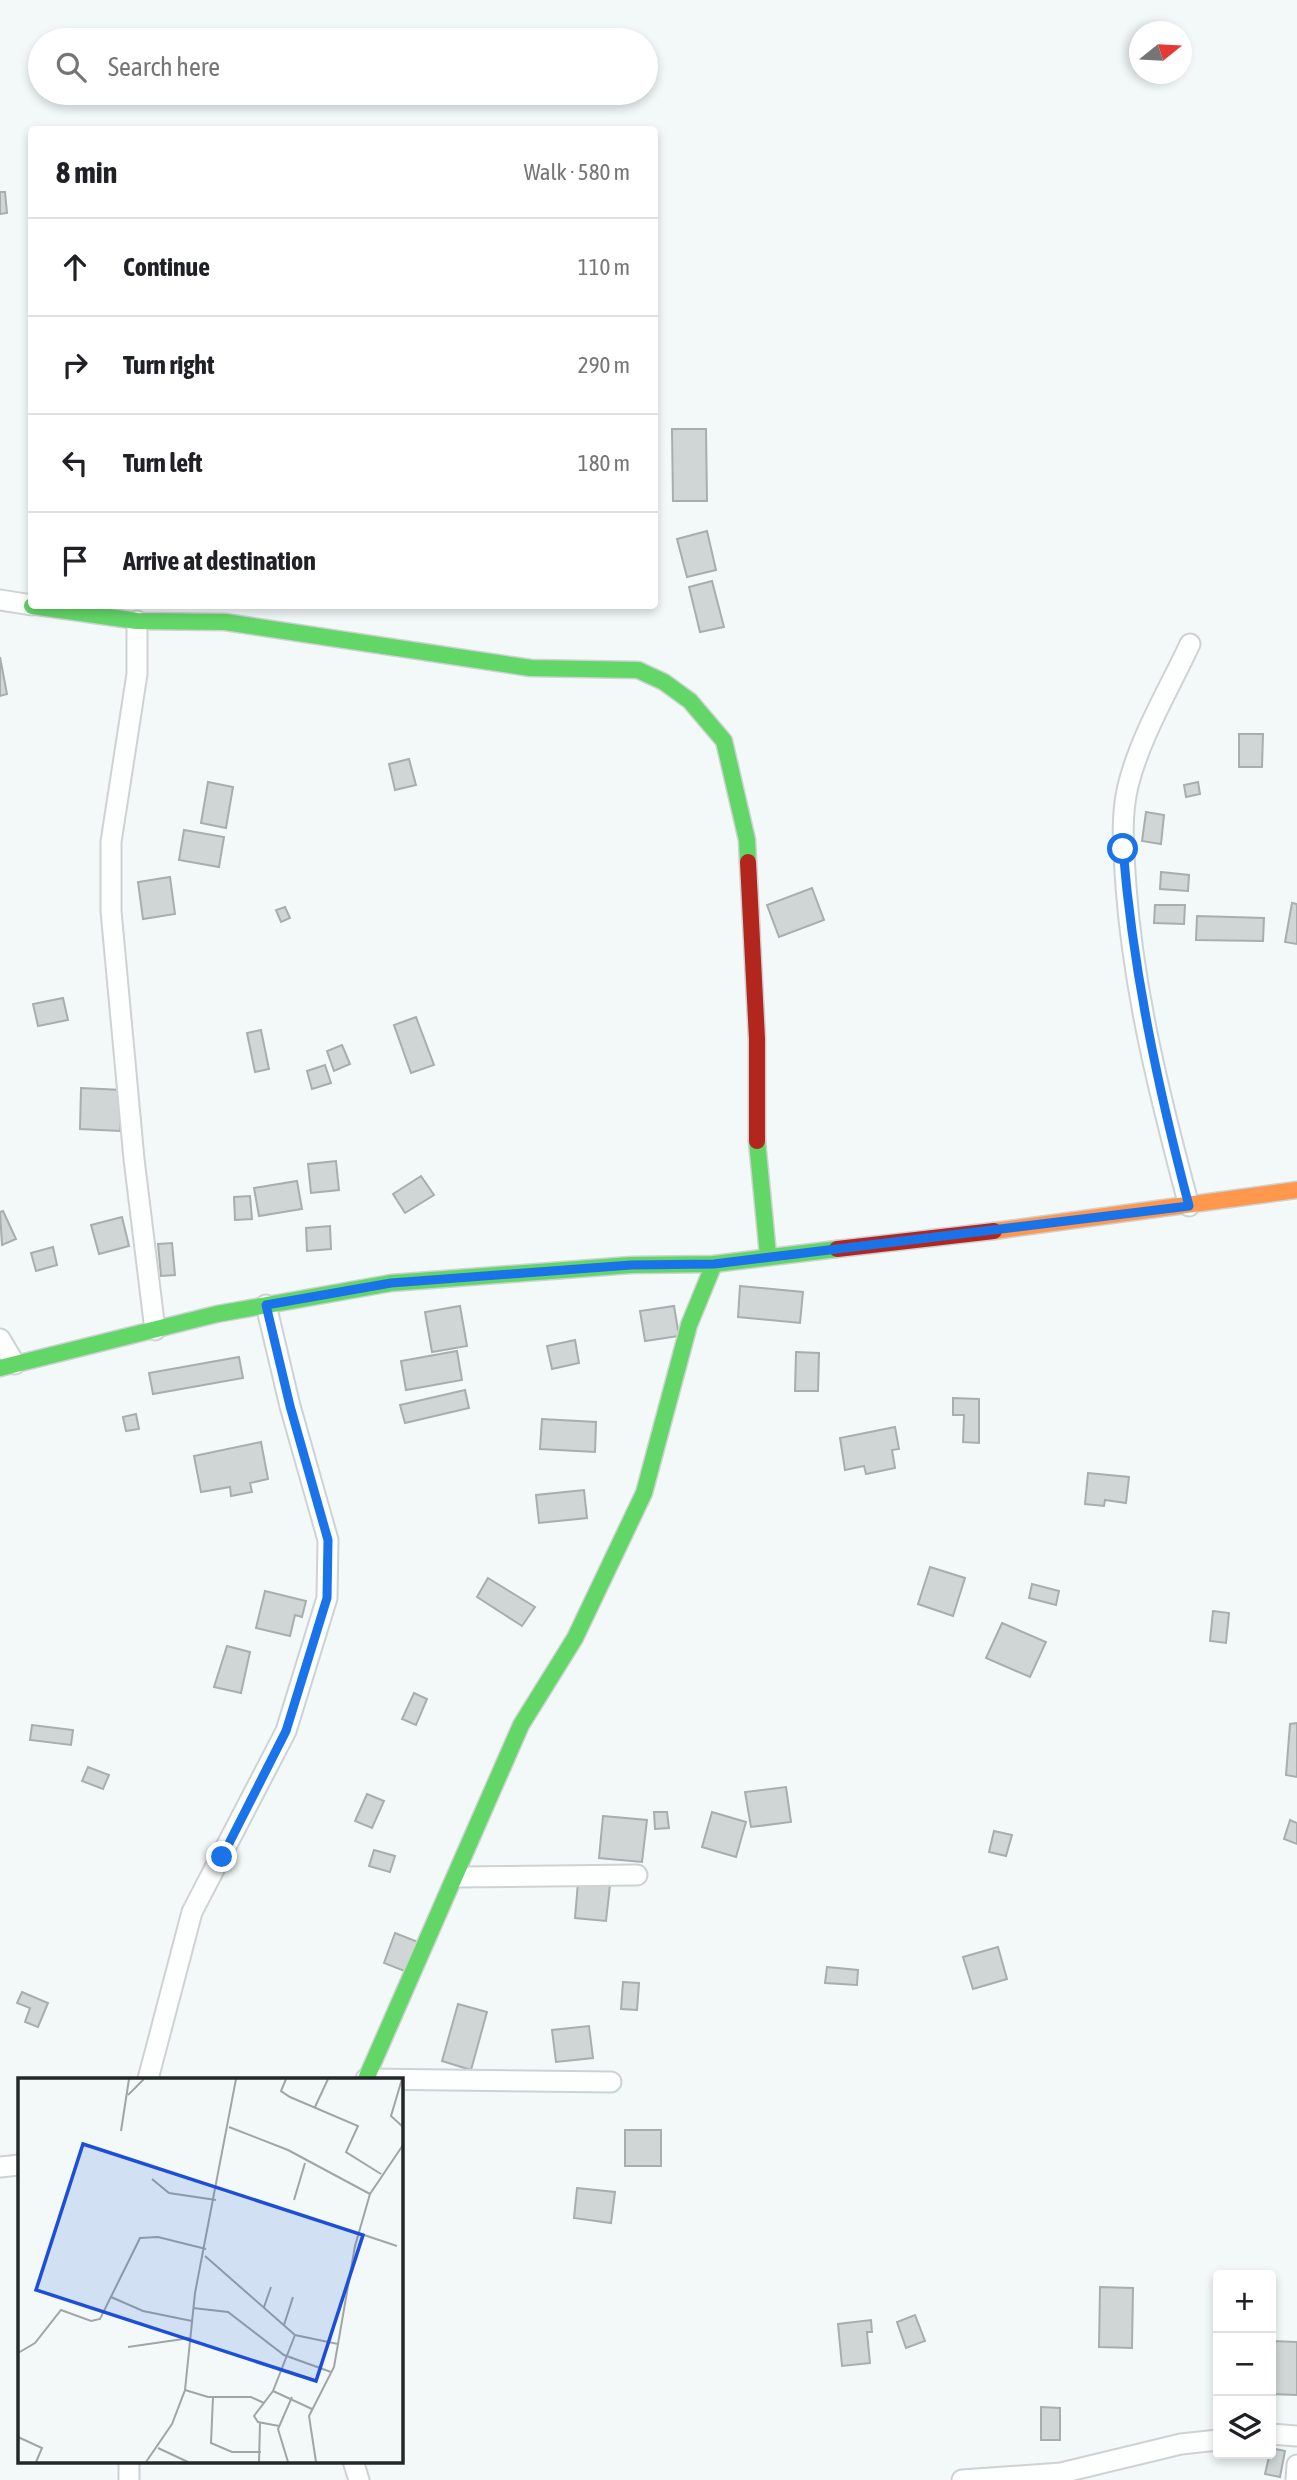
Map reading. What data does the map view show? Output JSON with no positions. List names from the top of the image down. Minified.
{"north":"right","page":{"search":"Search here","heading":["8 min","Walk · 580 m"],"list":[["Continue","110 m"],["Turn right","290 m"],["Turn left","180 m"],"Arrive at destination"],"map_buttons":["+","−"]}}
